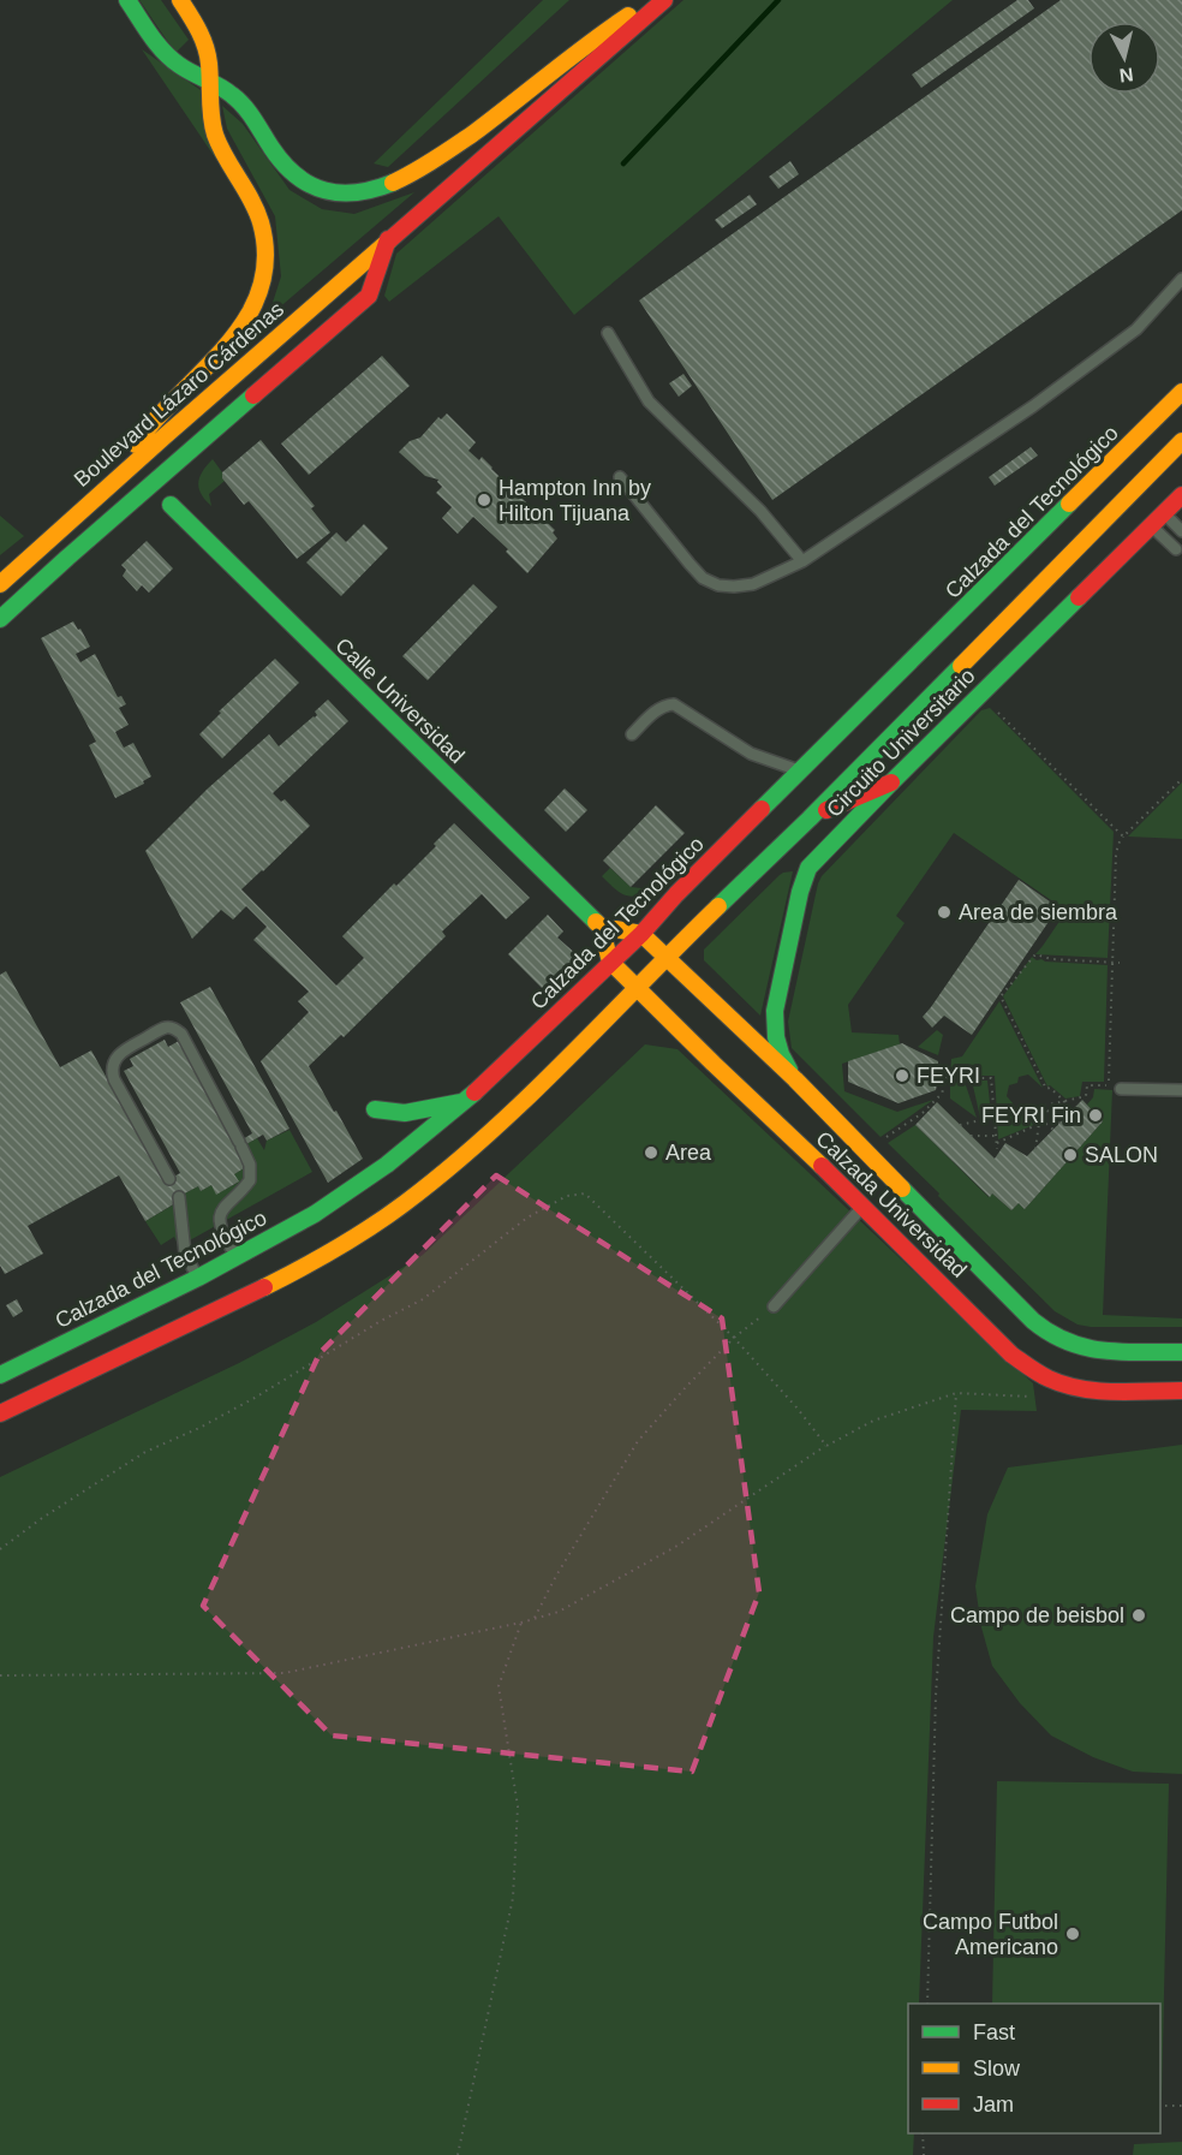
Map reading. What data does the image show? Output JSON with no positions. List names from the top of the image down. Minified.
{"streets":{"main road":["Boulevard Lázaro Cárdenas","Calzada del Tecnológico","Calle Universidad","Circuito Universitario","Calzada Universidad"]},"crossings":[["Calzada del Tecnológico","Calzada Universidad"],["Circuito Universitario","Calzada Universidad"]],"places":["Hampton Inn by Hilton Tijuana","Area de siembra","FEYRI","FEYRI Fin","Area","SALON","Campo de beisbol","Campo Futbol Americano"],"legend":["Fast","Slow","Jam"],"north":"bottom"}
